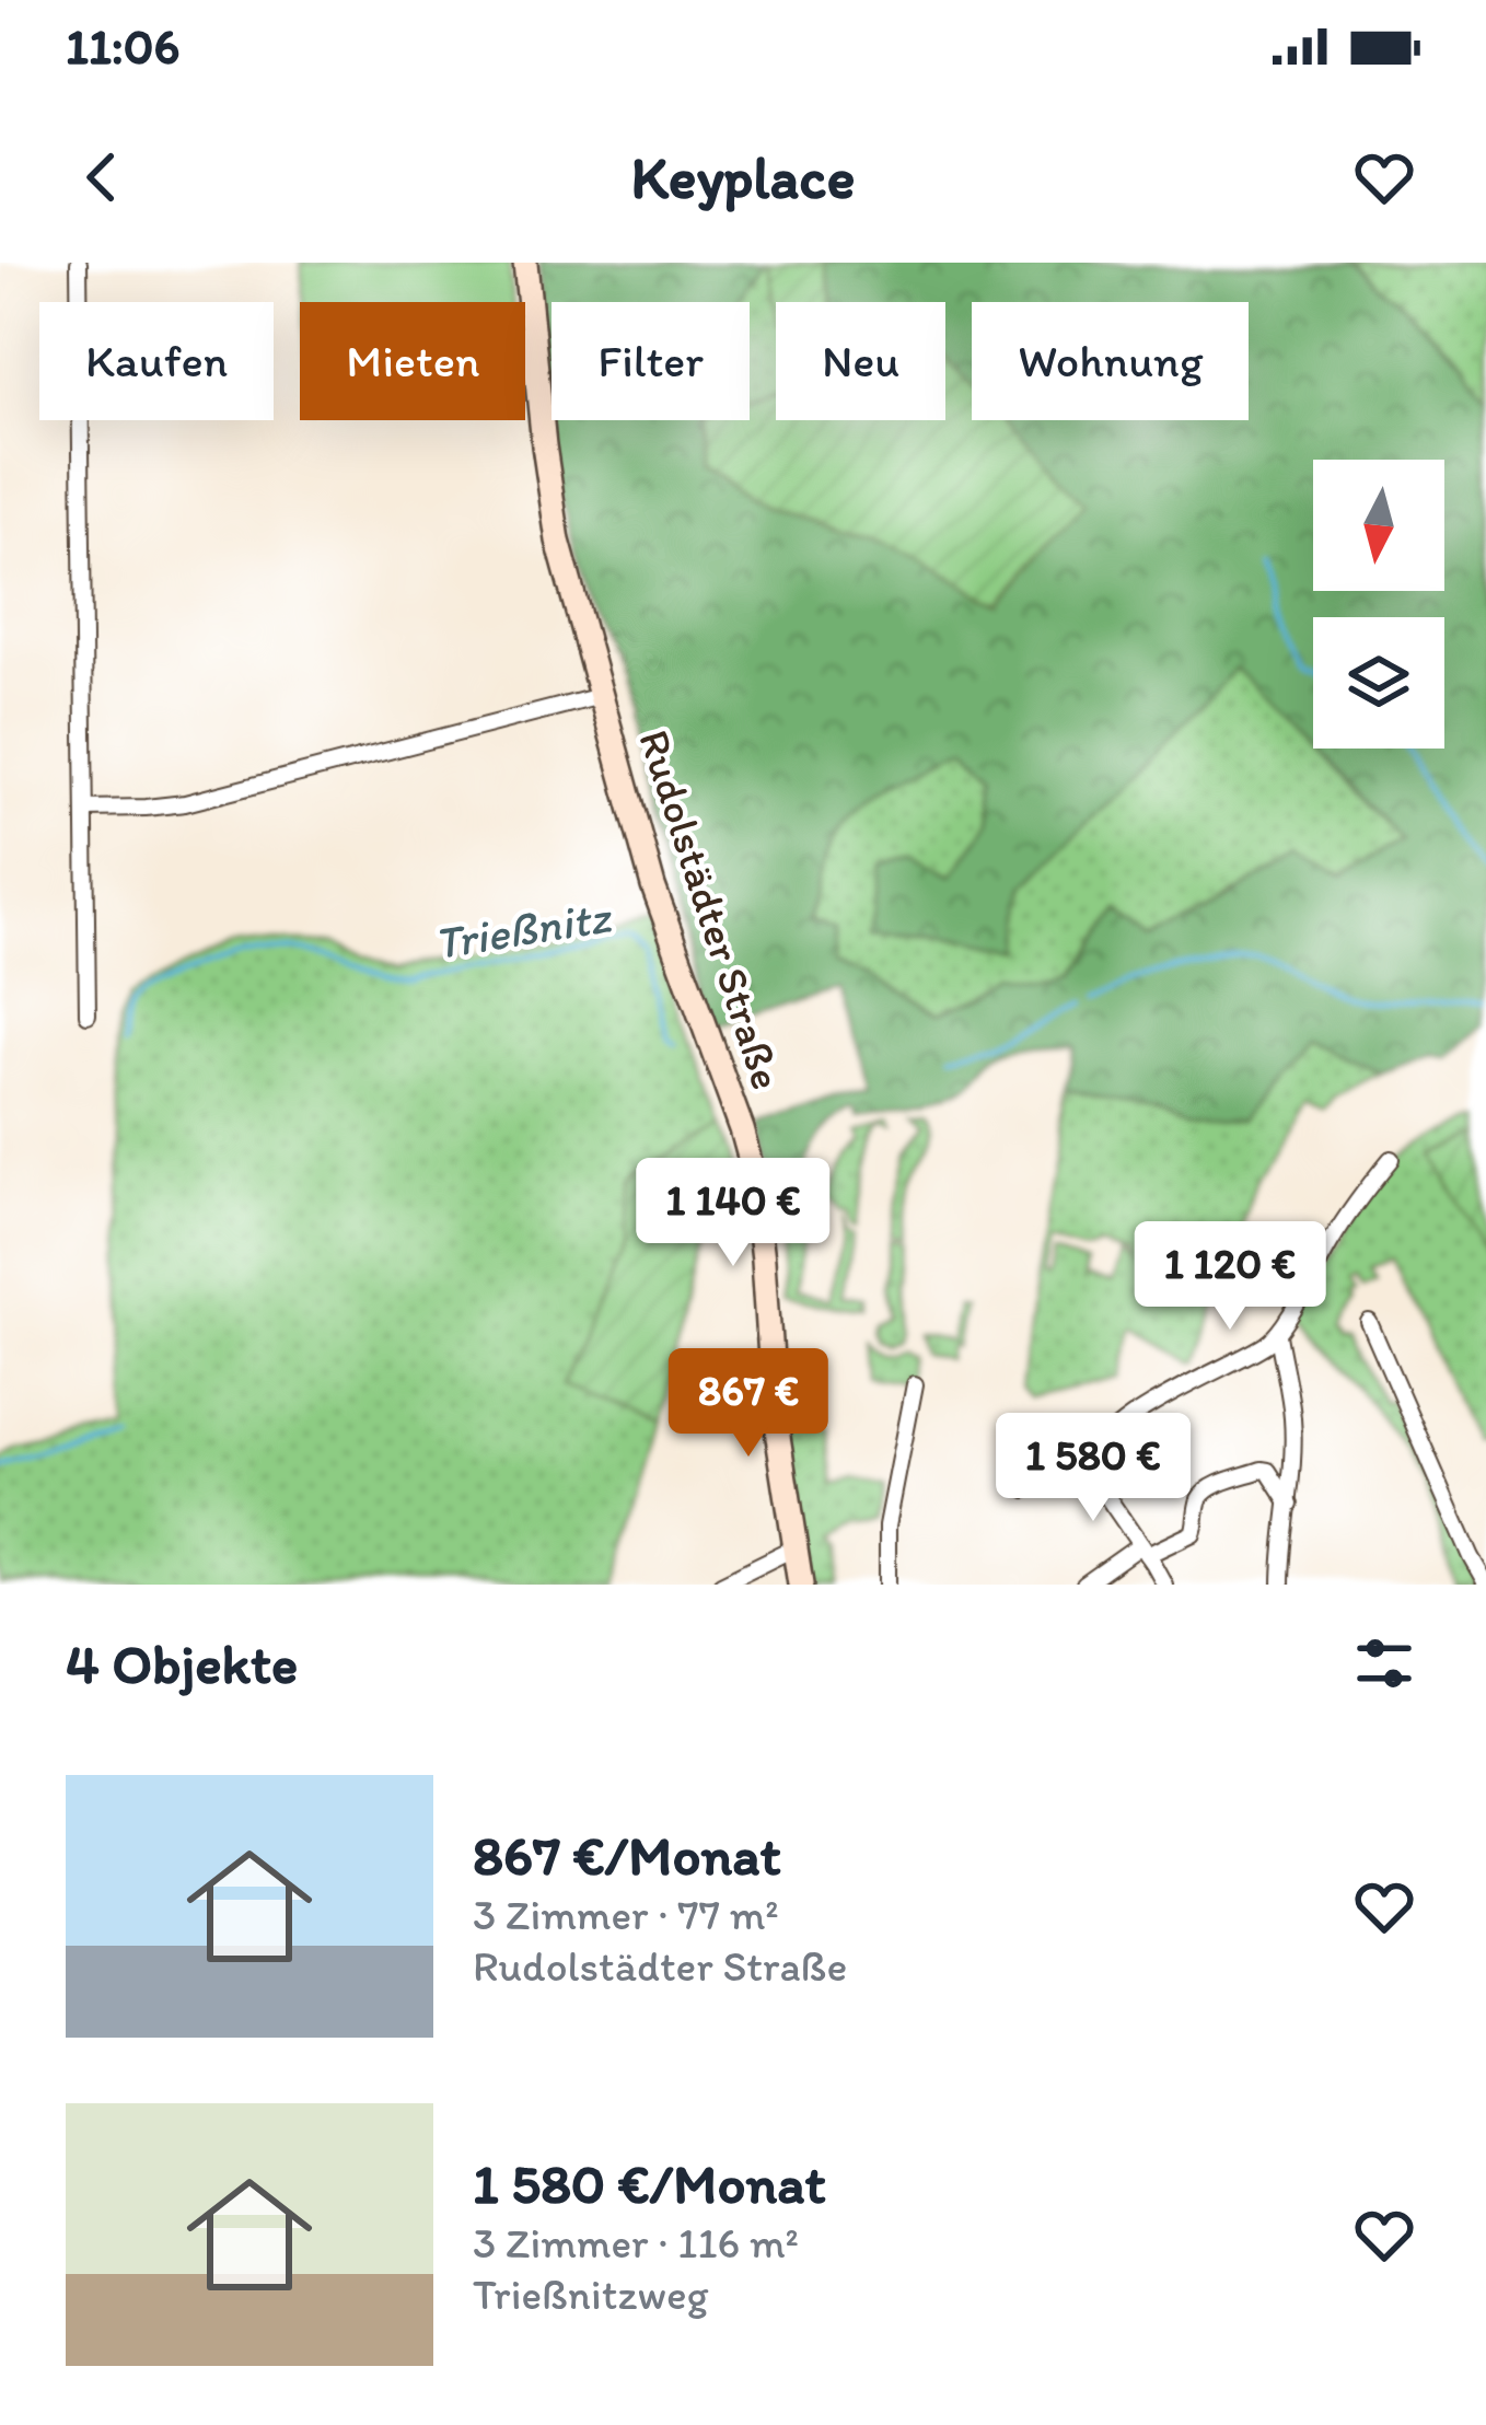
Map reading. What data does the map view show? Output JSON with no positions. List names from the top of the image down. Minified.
{"streets":{"street":["Rudolstädter Straße"]},"water":["Trießnitz"],"north":"bottom","page":{"status":"11:06","header":"Keyplace","chip":["Kaufen","Mieten","Filter","Neu","Wohnung"],"price":["1 140 €","1 120 €","867 €","1 580 €"],"heading":"4 Objekte","list":[{"name":"867 €/Monat","note":"3 Zimmer · 77 m² · Rudolstädter Straße"},{"name":"1 580 €/Monat","note":"3 Zimmer · 116 m² · Trießnitzweg"}]}}
